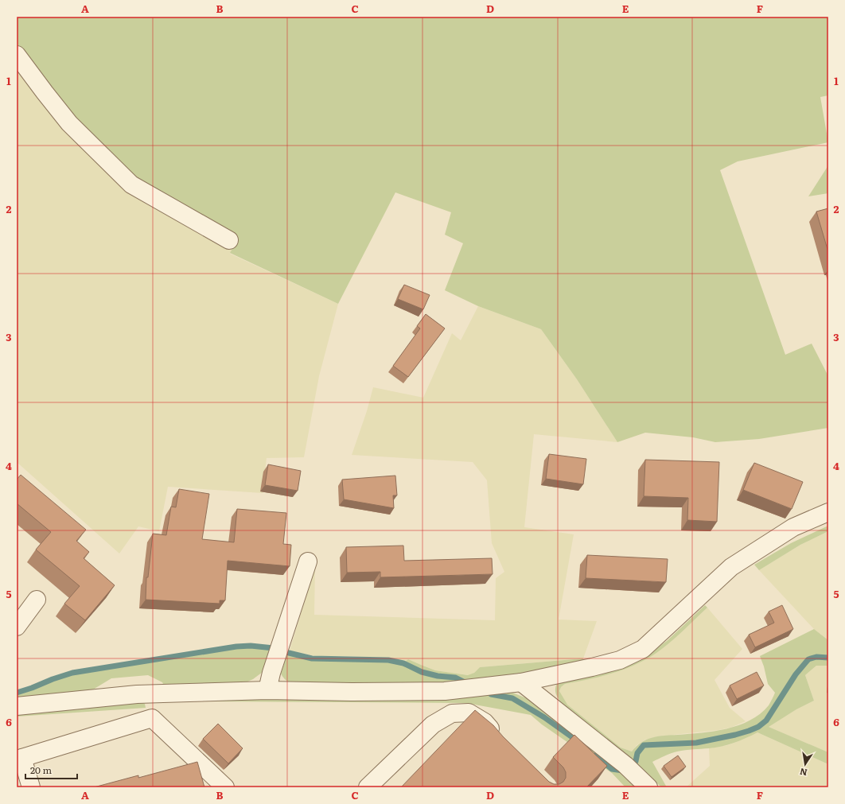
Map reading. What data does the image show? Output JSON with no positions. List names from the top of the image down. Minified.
{"scale_bar":"20 m","north":"bottom","grid":{"columns":["A","B","C","D","E","F"],"rows":["1","2","3","4","5","6"]}}
